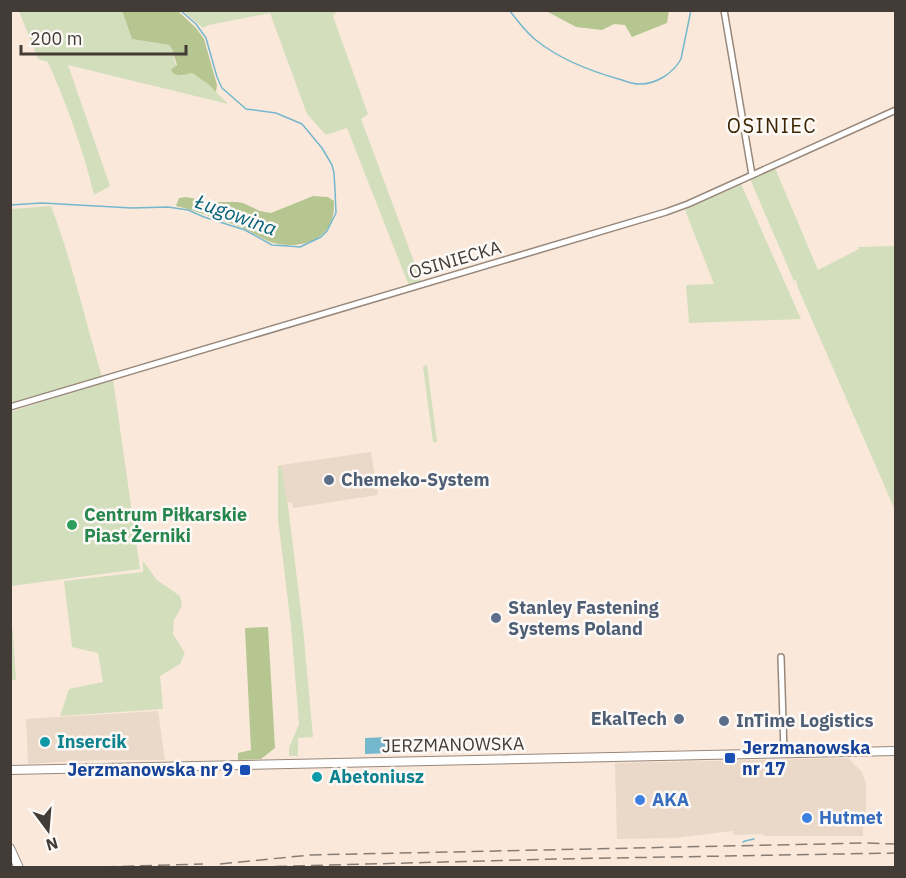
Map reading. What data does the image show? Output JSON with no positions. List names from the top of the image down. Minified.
{"streets":{"street":["OSINIECKA","JERZMANOWSKA"]},"districts":["OSINIEC"],"water":["Ługowina"],"places":{"other":["Chemeko-System","Centrum Piłkarskie Piast Żerniki","Stanley Fastening Systems Poland","EkalTech","InTime Logistics","Insercik","Abetoniusz","AKA","Hutmet"],"transit":["Jerzmanowska nr 17","Jerzmanowska nr 9"]},"scale_bar":"200 m","north":"bottom"}
